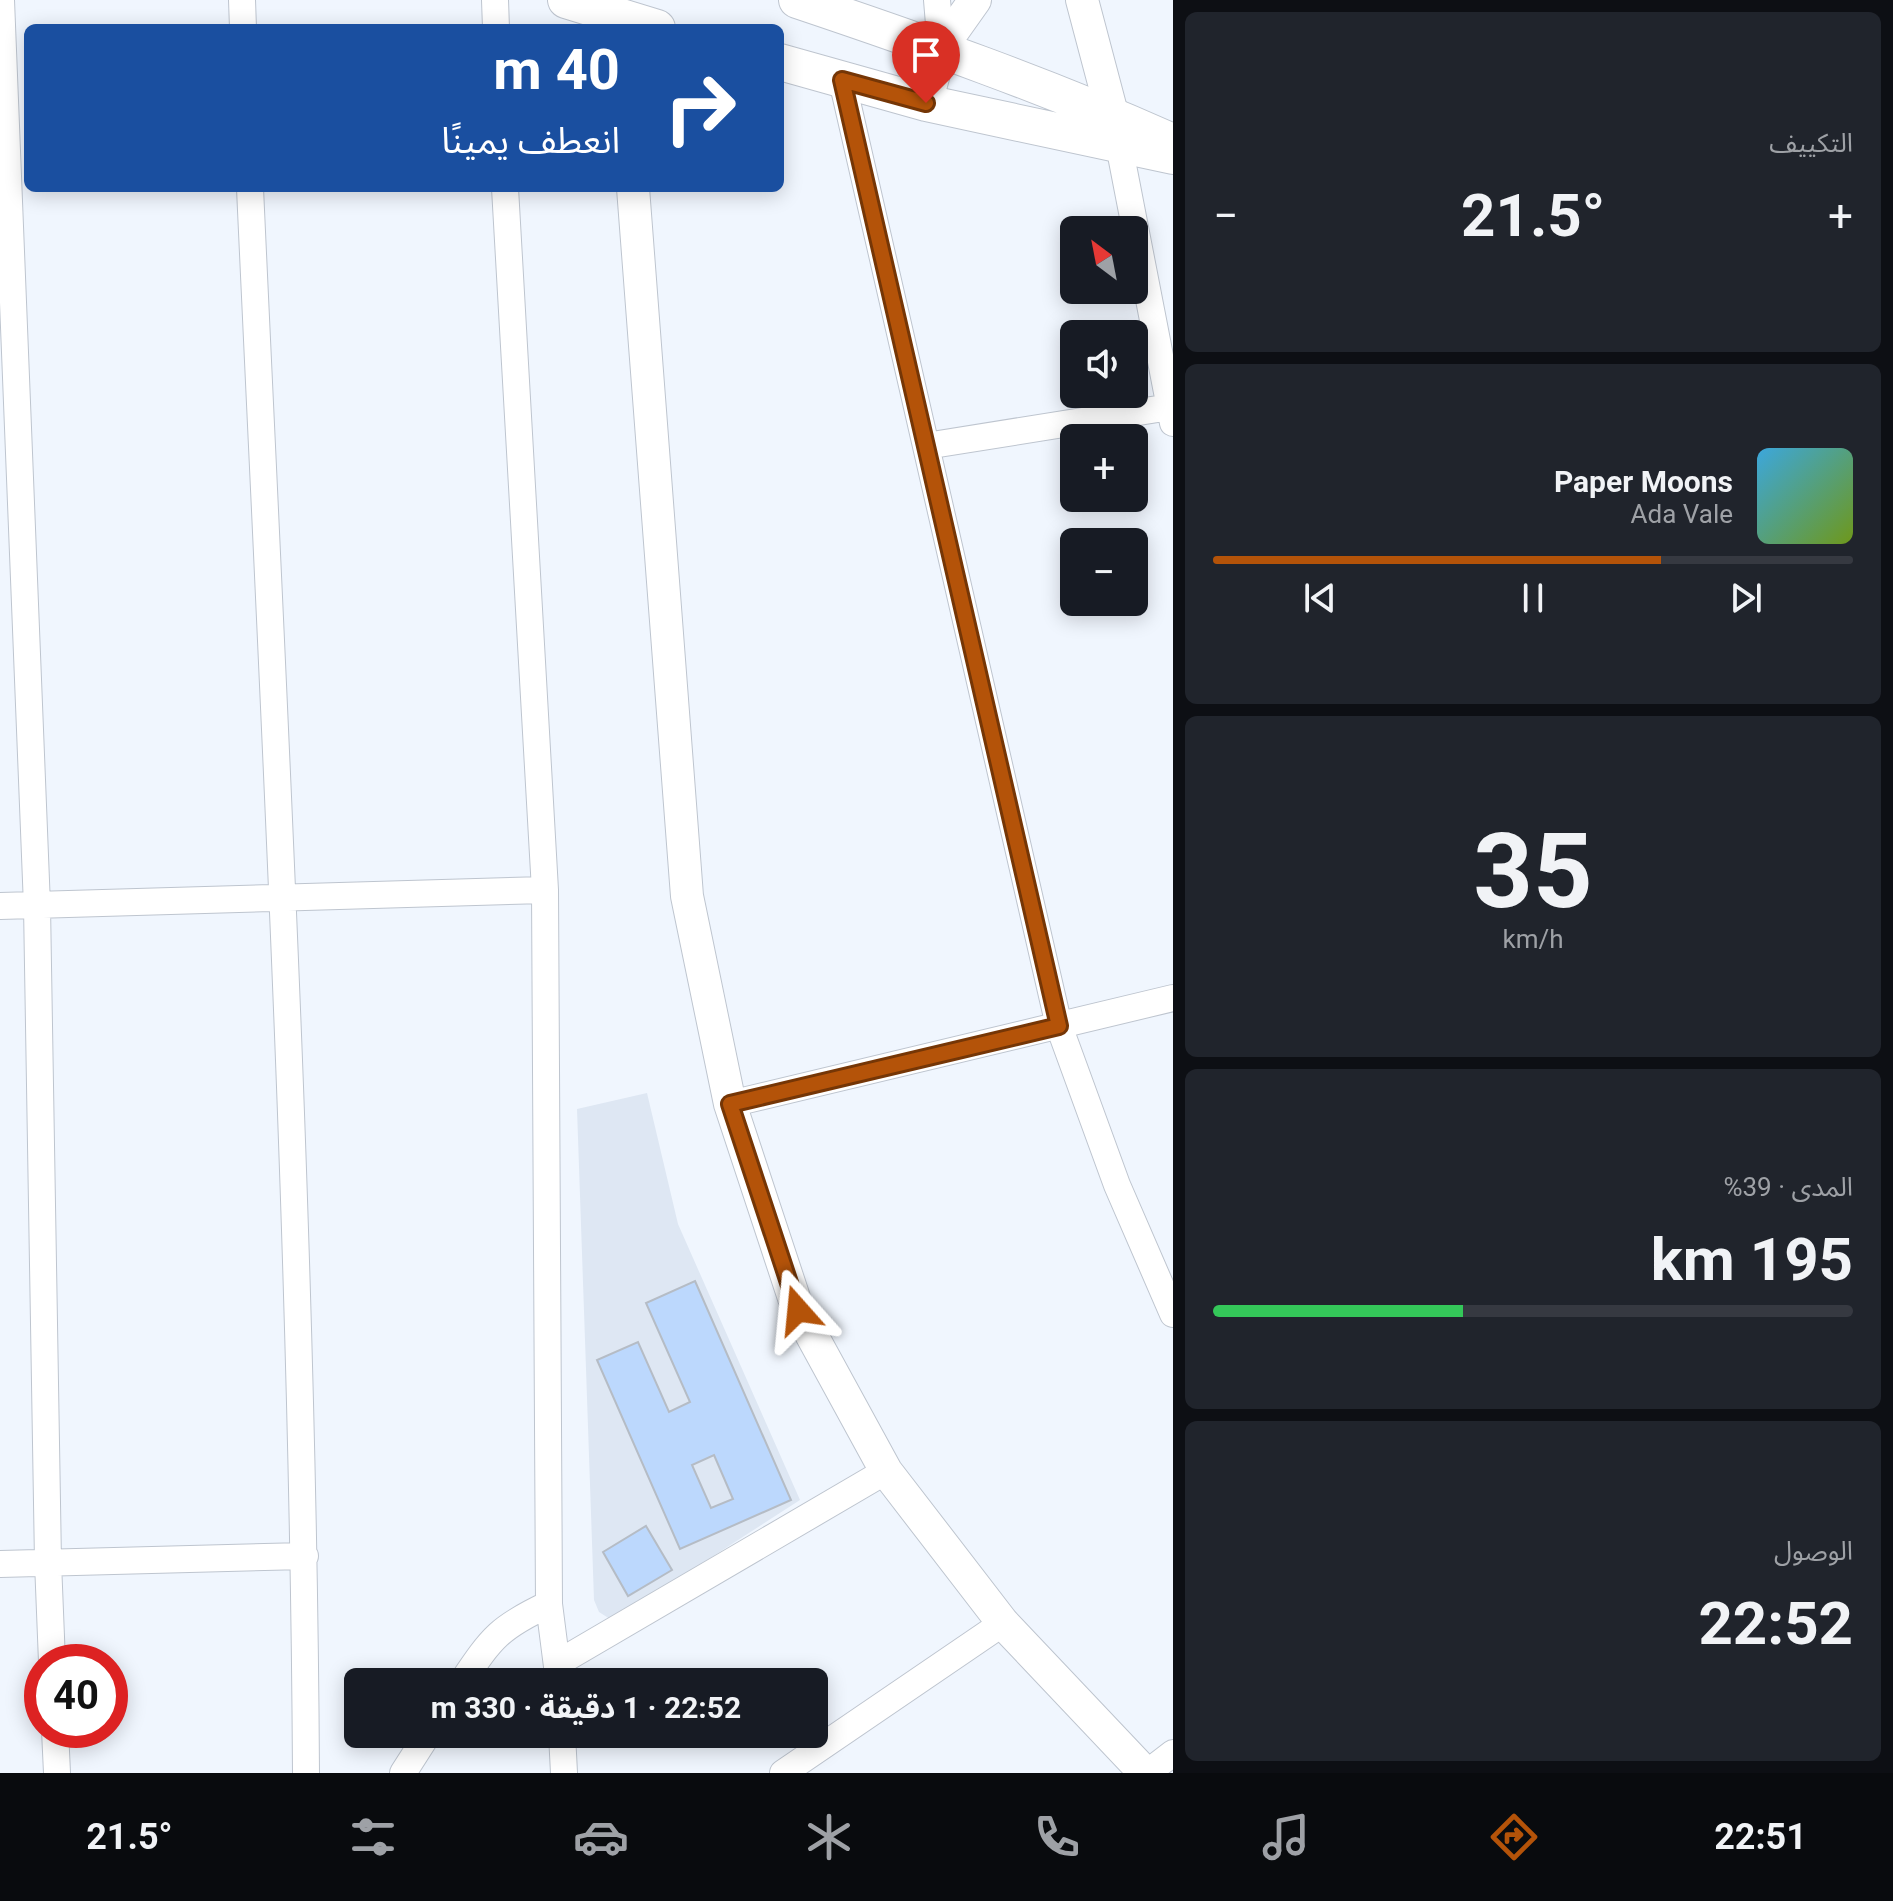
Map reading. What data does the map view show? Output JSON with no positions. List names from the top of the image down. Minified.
{"north":"top left","page":{"tile":["التكييف",["35","km/h"],["المدى · 39%","195 km"],["الوصول","22:52"]],"turn":["40 m","انعطف يمينًا"],"heat":["−","21.5°","+"],"map_buttons":["+","−"],"song":["Paper Moons","Ada Vale"],"limit":"40","trip":"22:52 · 1 دقيقة · 330 m","tabs":["22:51","21.5°"]}}
